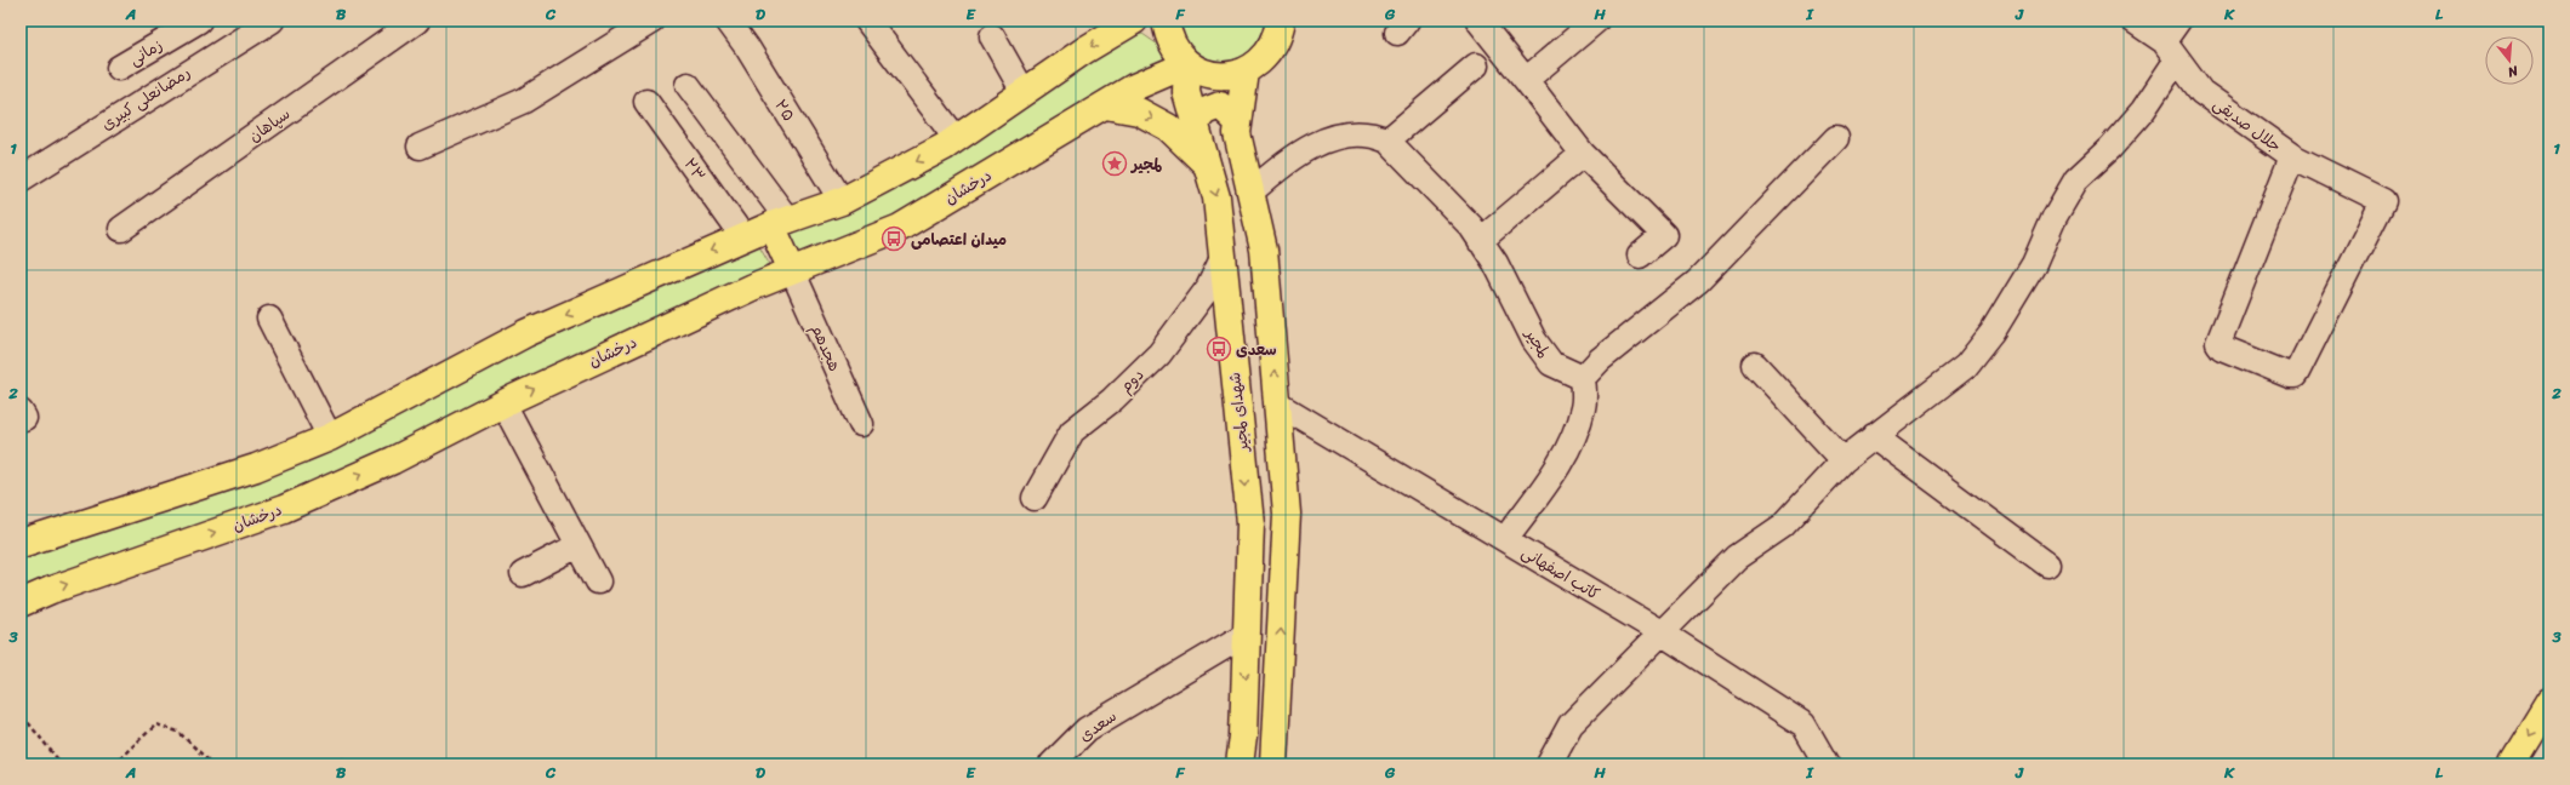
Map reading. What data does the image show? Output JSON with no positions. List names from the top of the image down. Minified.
{"streets":{"main road":["درخشان","شهدای لمجیر"],"street":["زمانی","رمضانعلی کبیری","۲۵","سپاهان","جلال صدیقی","۲۳","لمجیر","هجدهم","دوم","کاتب اصفهانی","سعدی"]},"crossings":[["درخشان","هجدهم"],["درخشان","شهدای لمجیر"],["دوم","شهدای لمجیر"],["شهدای لمجیر","سعدی"]],"places":{"place":["لمجیر"],"bus stop":["میدان اعتصامی","سعدی"]},"north":"bottom","grid":{"columns":["A","B","C","D","E","F","G","H","I","J","K","L"],"rows":["1","2","3"]}}
